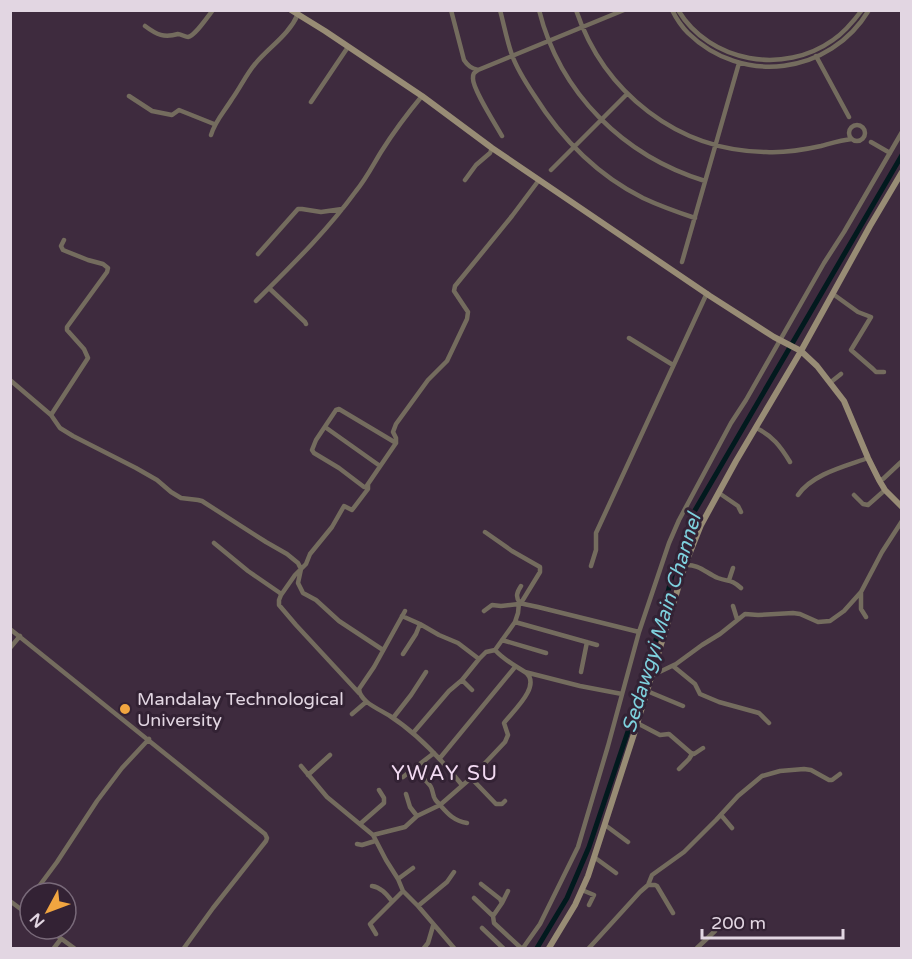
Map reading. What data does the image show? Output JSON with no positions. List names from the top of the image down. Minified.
{"districts":["YWAY SU"],"water":["Sedawgyi Main Channel"],"places":["Mandalay Technological University"],"scale_bar":"200 m","north":"bottom left"}
